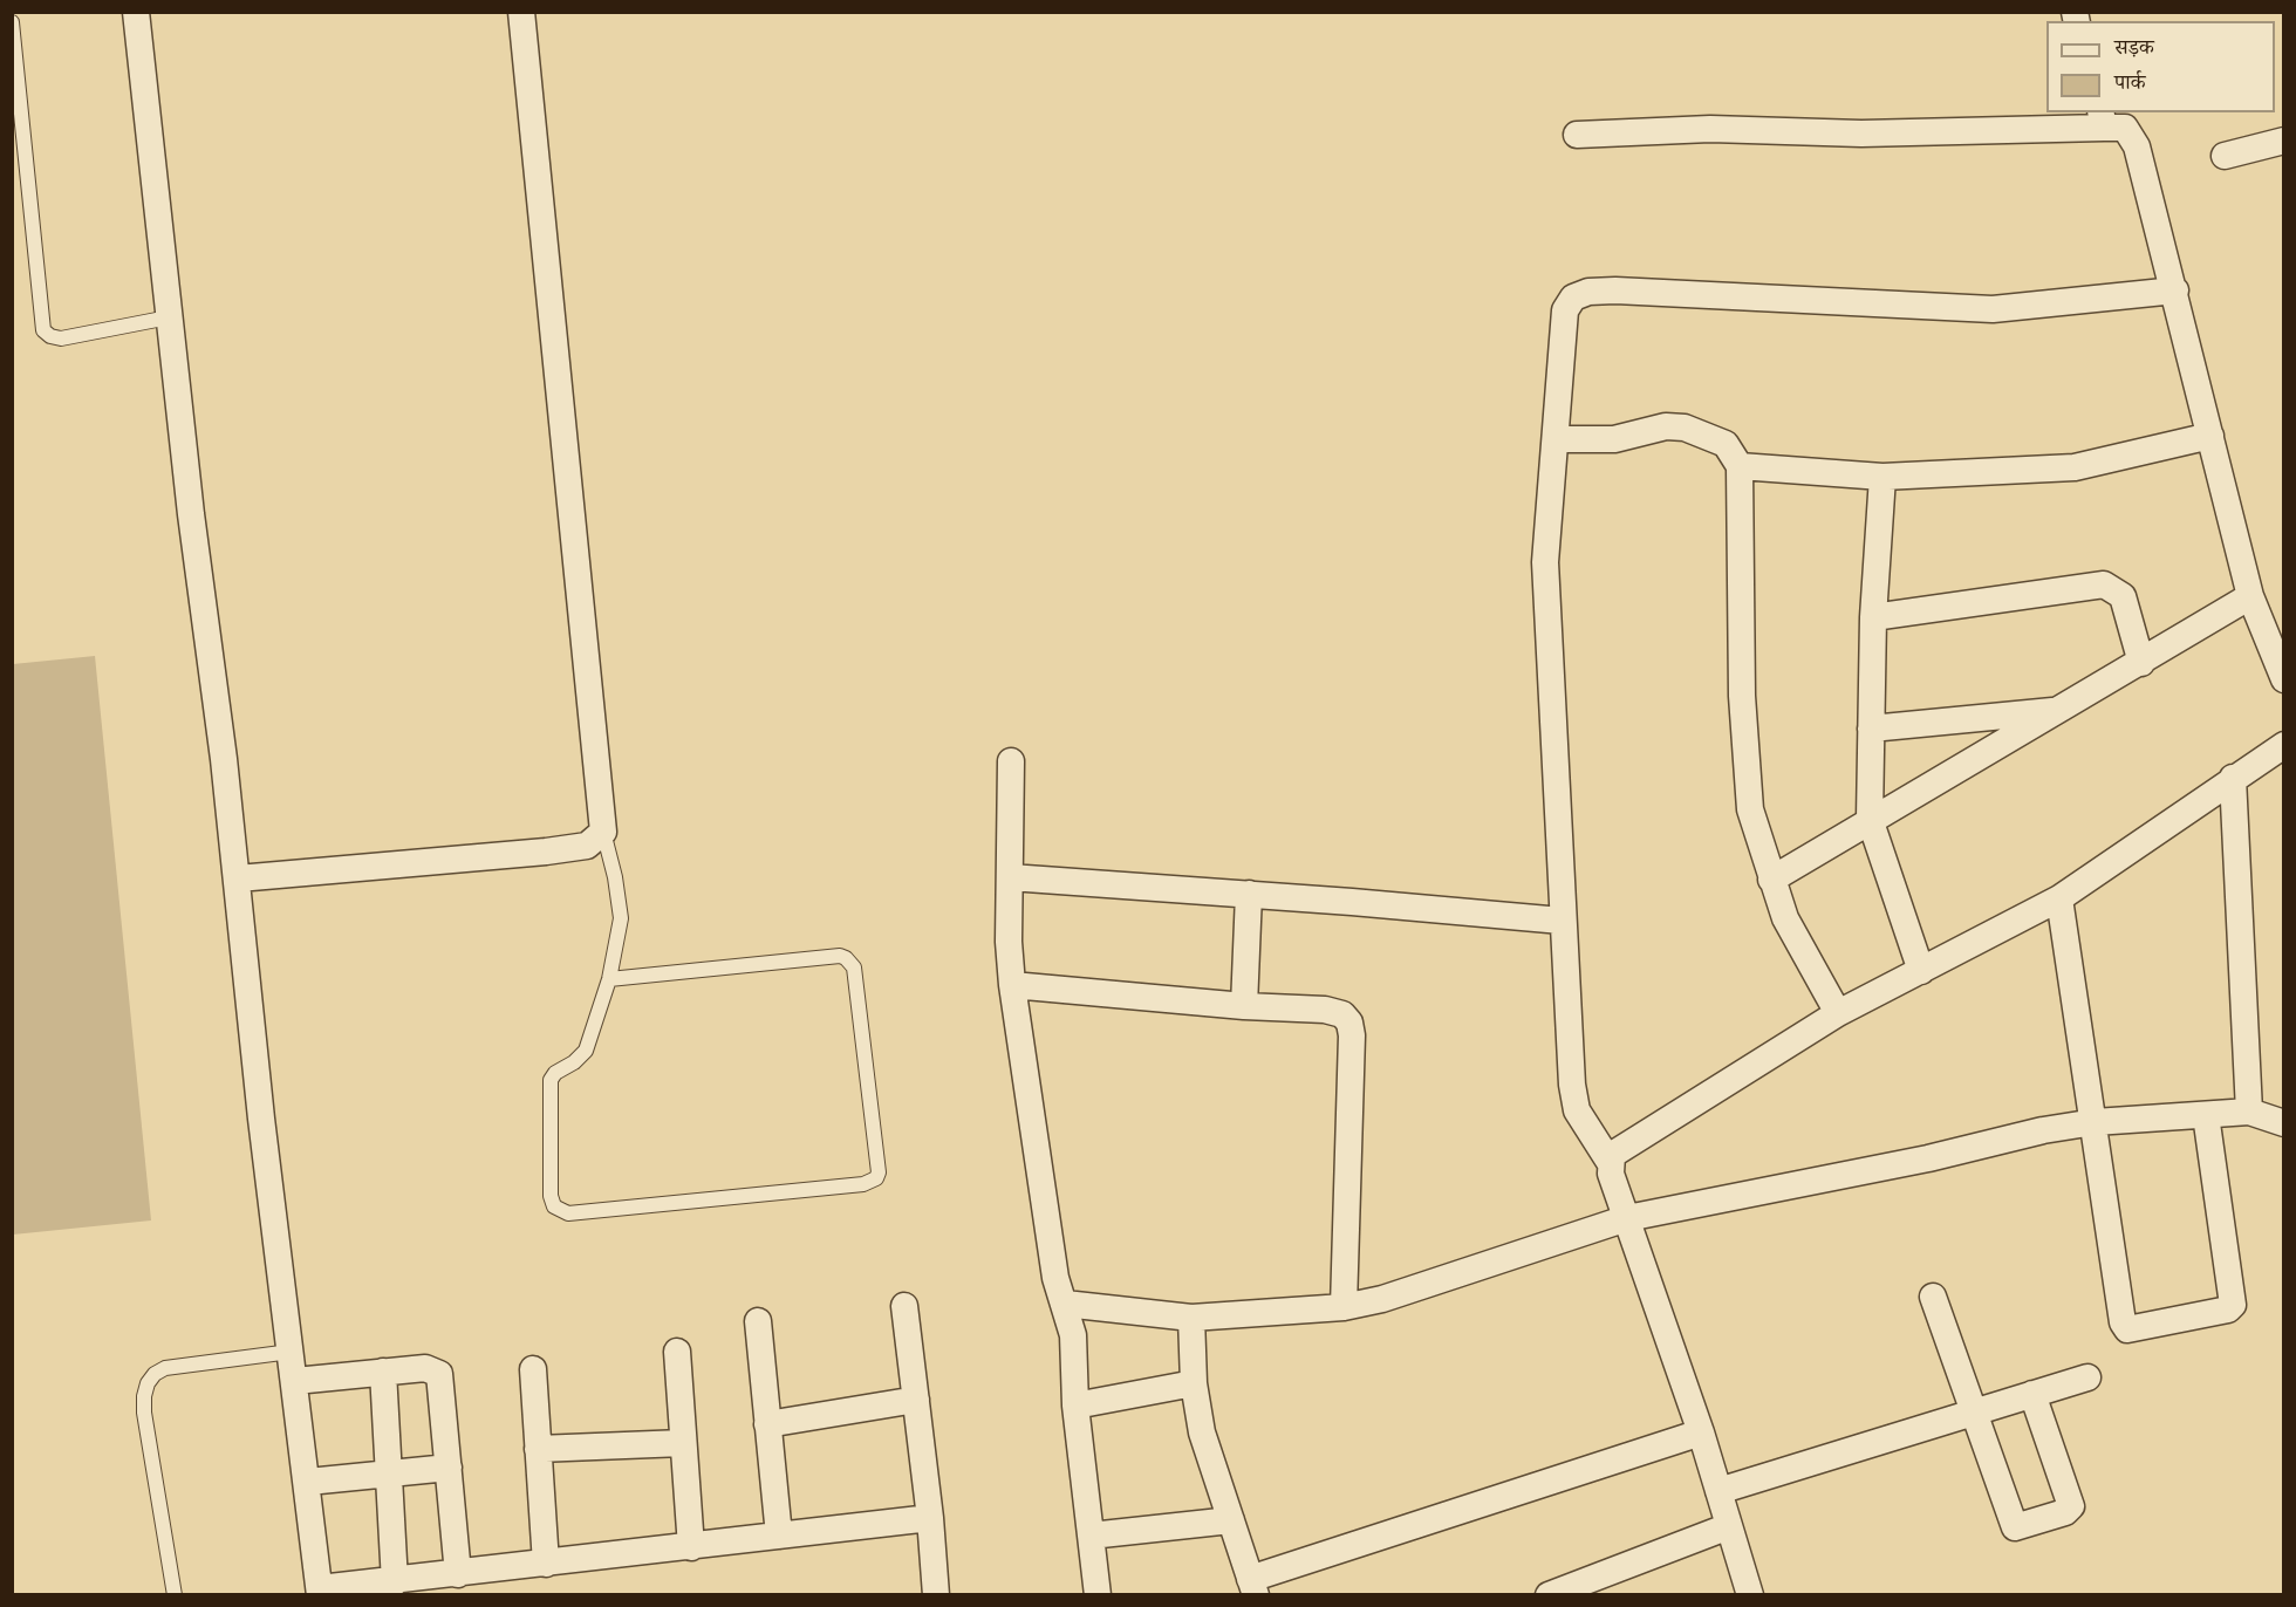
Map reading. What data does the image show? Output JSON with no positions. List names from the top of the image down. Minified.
{"legend":["सड़क","पार्क"]}
